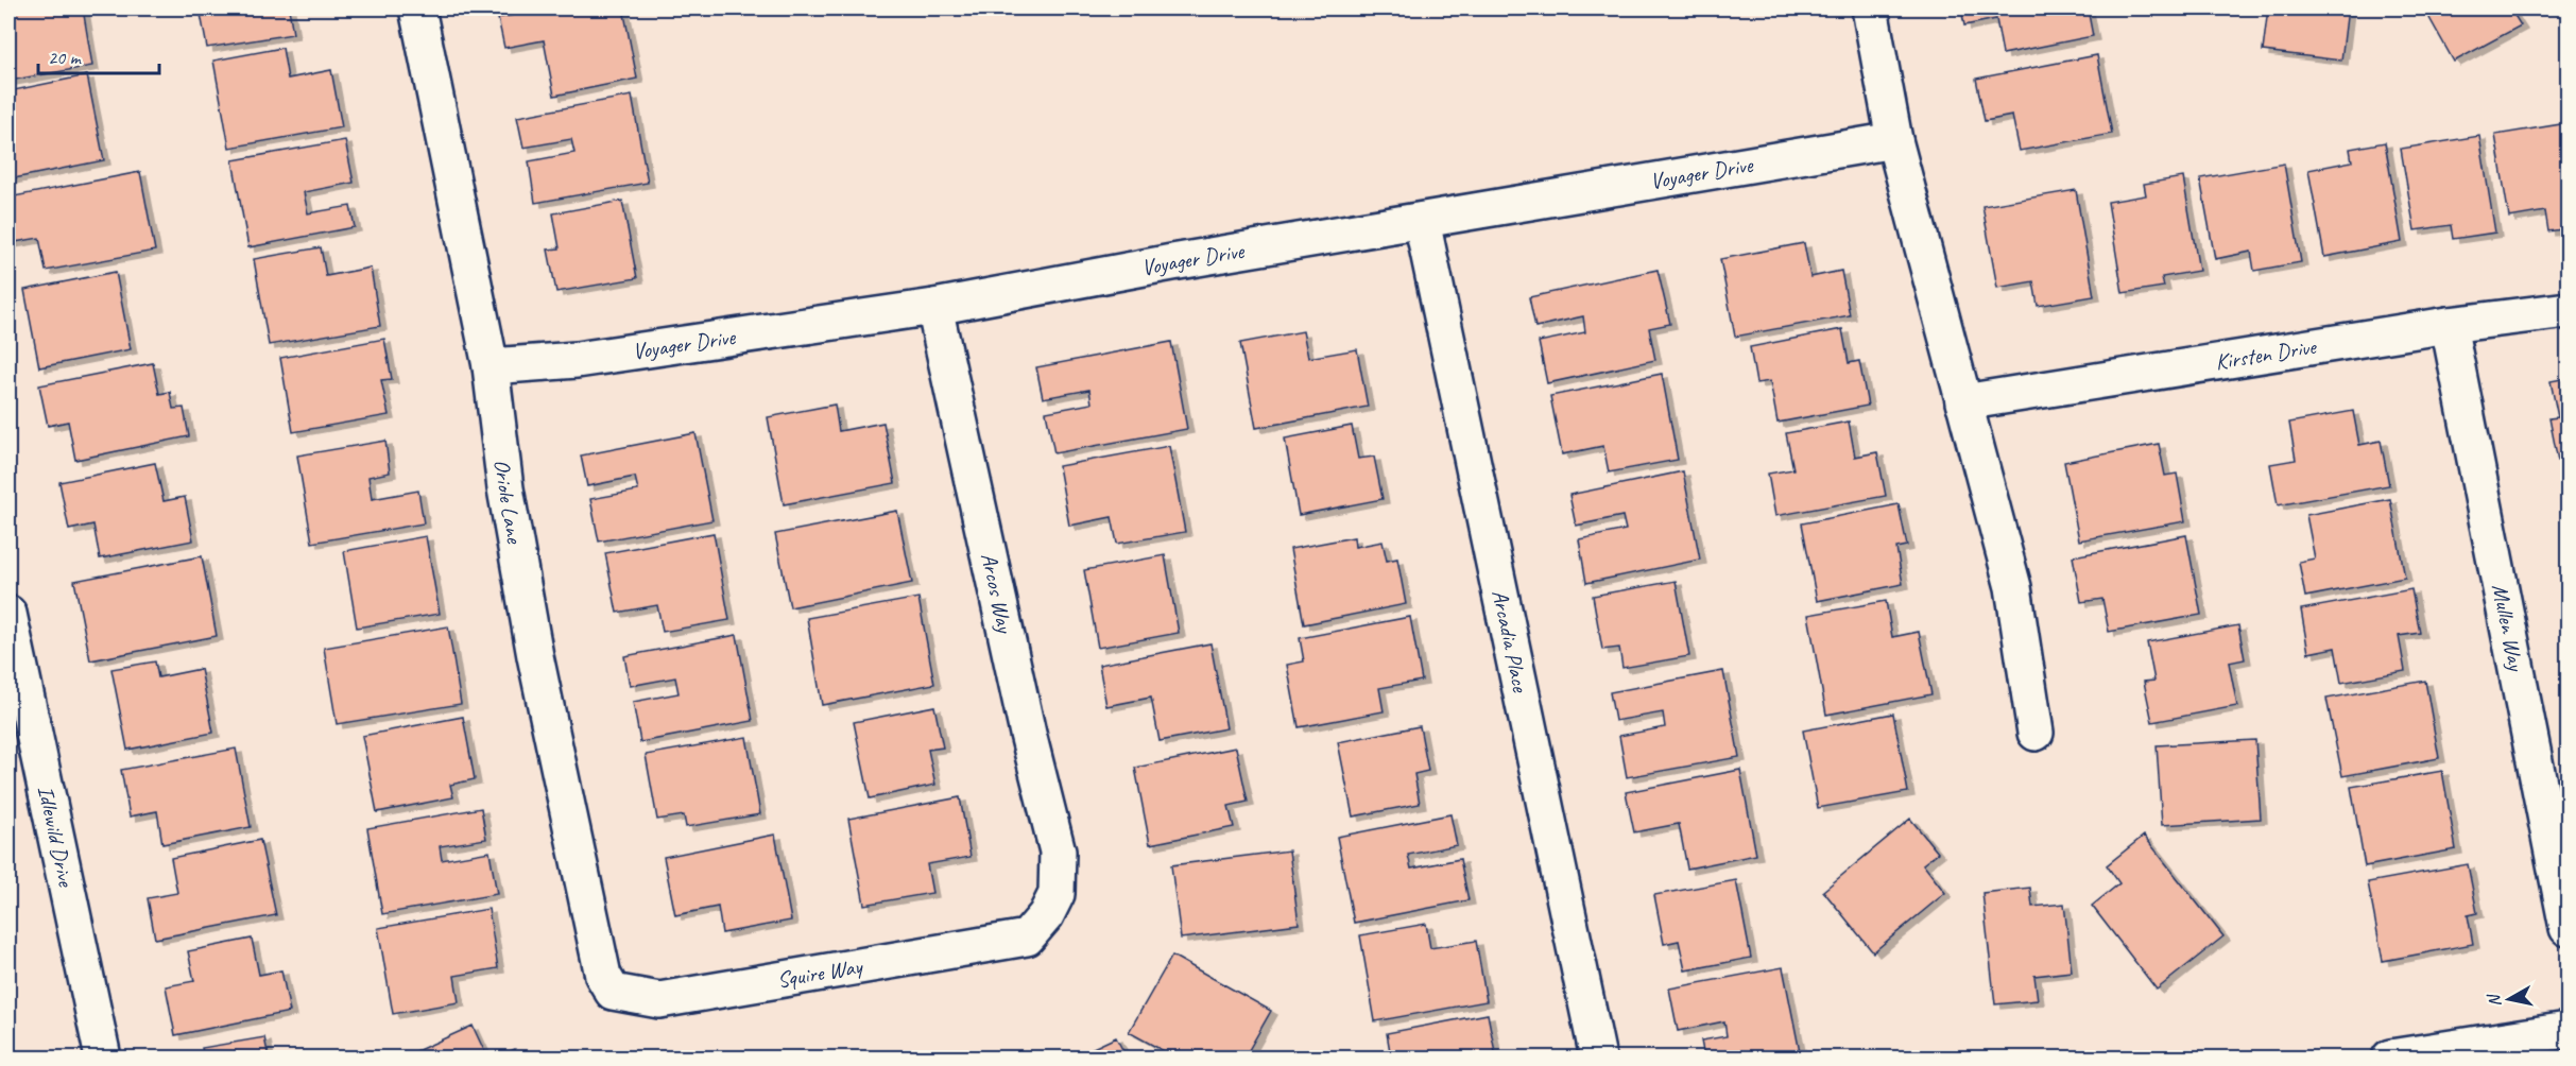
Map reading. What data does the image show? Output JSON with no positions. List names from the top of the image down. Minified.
{"streets":{"street":["Voyager Drive","Kirsten Drive","Oriole Lane","Arcos Way","Mullen Way","Arcadia Place","Idlewild Drive","Squire Way"]},"crossings":[["Voyager Drive","Oriole Lane"],["Voyager Drive","Arcos Way"],["Voyager Drive","Arcadia Place"],["Kirsten Drive","Mullen Way"],["Oriole Lane","Squire Way"],["Arcos Way","Squire Way"]],"scale_bar":"20 m","north":"left"}
